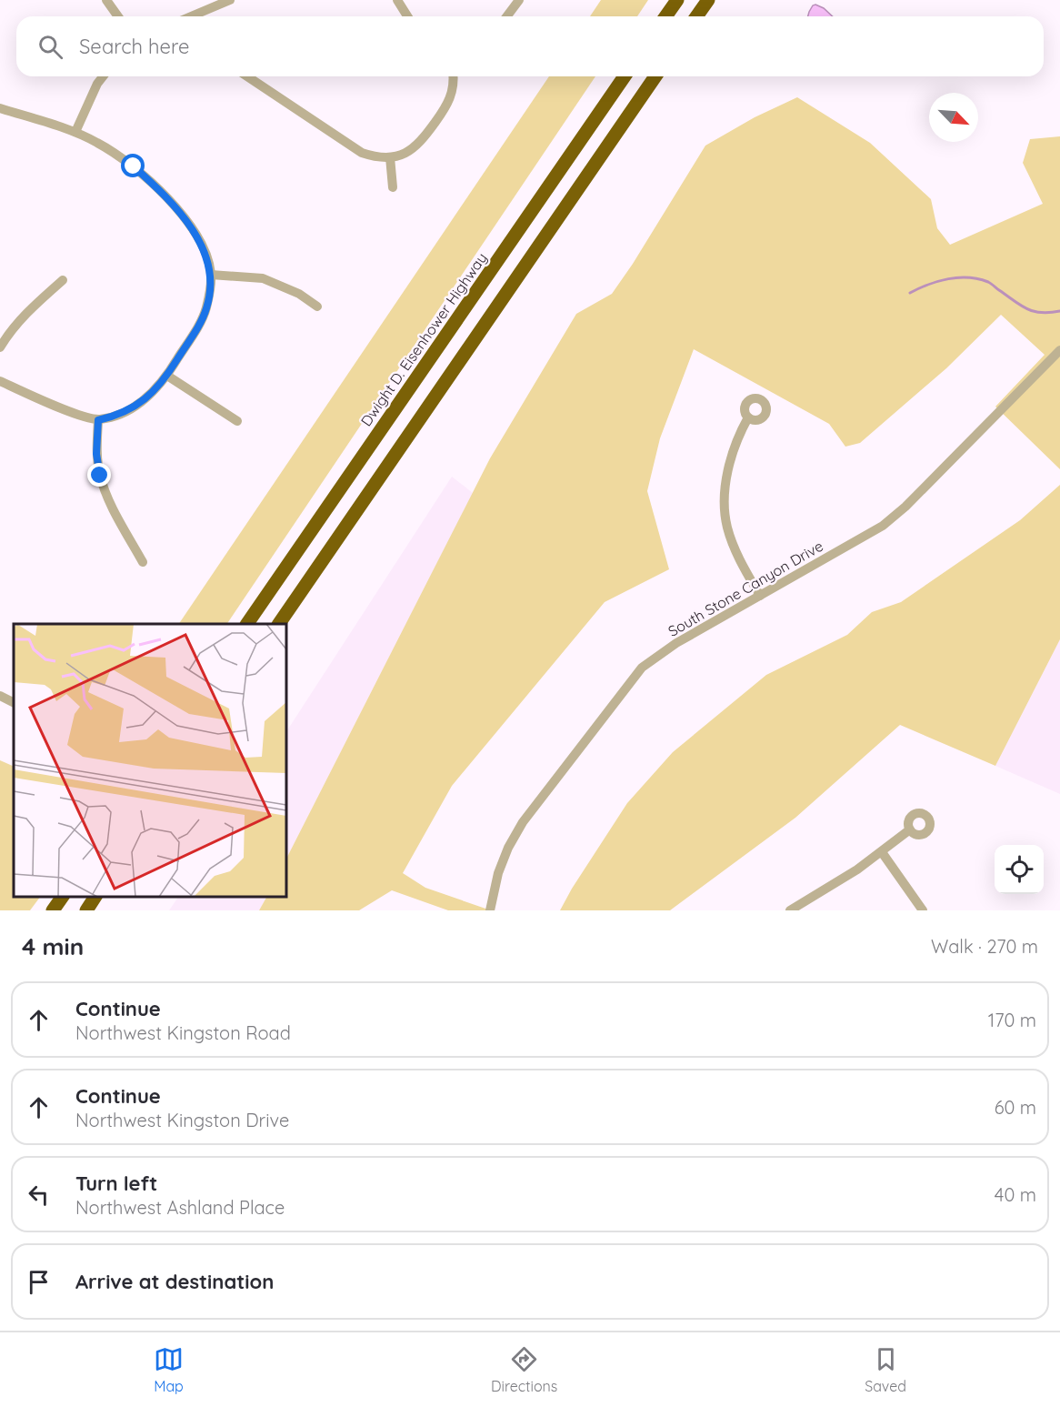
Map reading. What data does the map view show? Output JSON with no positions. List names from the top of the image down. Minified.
{"streets":{"highway":["Dwight D. Eisenhower Highway"],"street":["South Stone Canyon Drive"]},"north":"bottom right","page":{"search":"Search here","heading":["4 min","Walk · 270 m"],"list":[["Continue","Northwest Kingston Road","170 m"],["Continue","Northwest Kingston Drive","60 m"],["Turn left","Northwest Ashland Place","40 m"],"Arrive at destination"],"nav":["Map","Directions","Saved"]}}
